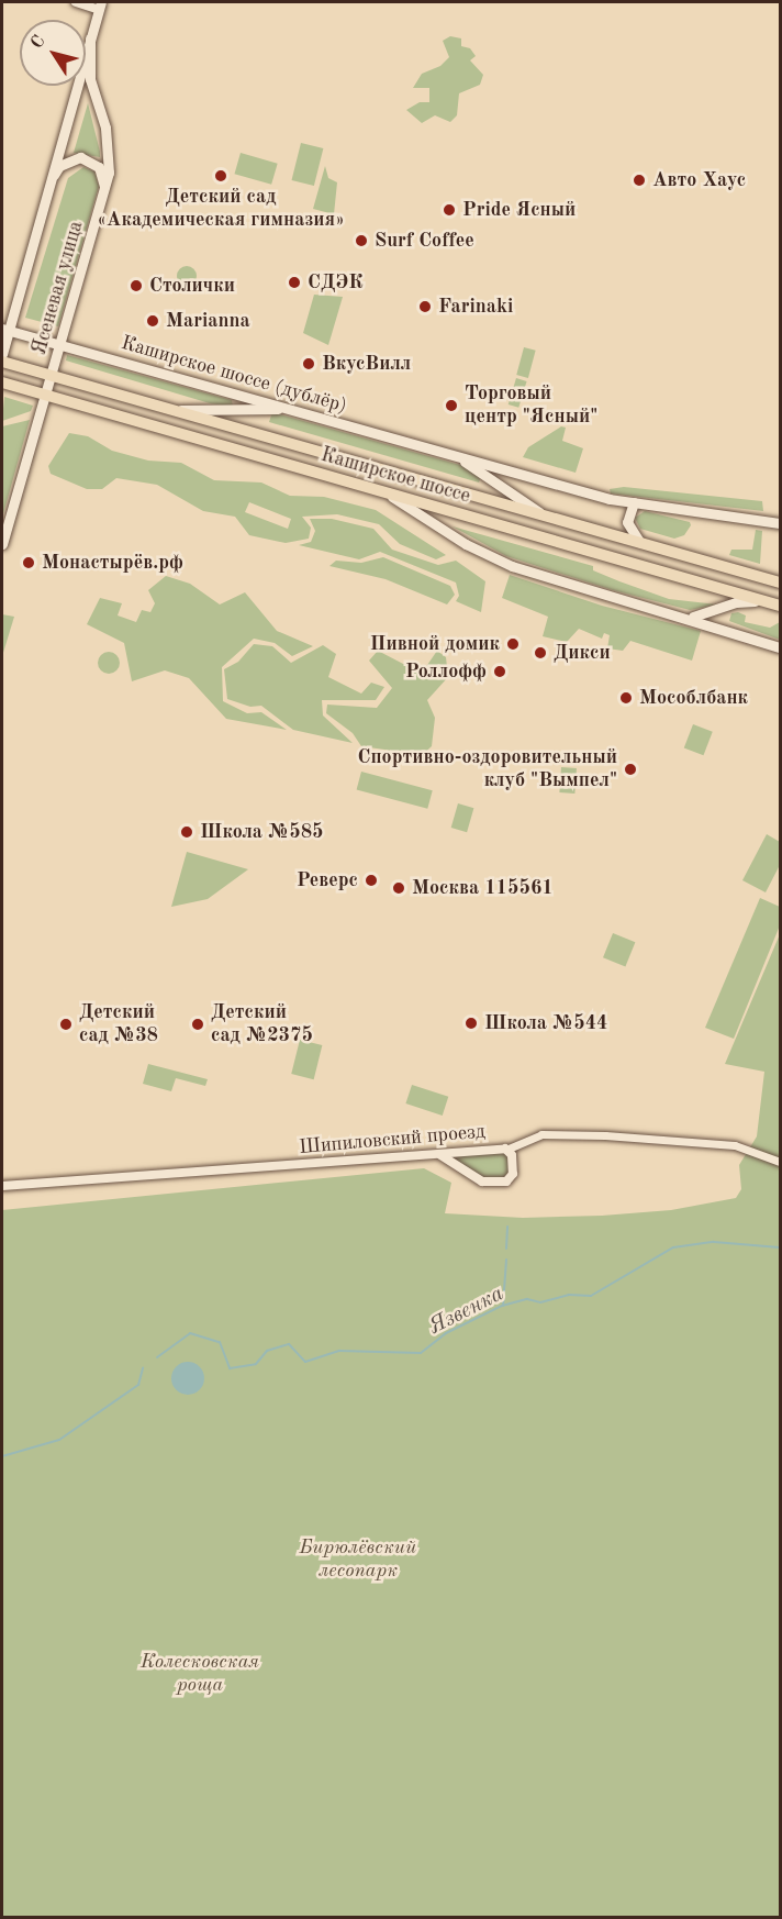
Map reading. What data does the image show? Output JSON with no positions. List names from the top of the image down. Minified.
{"streets":{"main road":["Ясеневая улица","Каширское шоссе (дублёр)","Каширское шоссе"],"street":["Шипиловский проезд"]},"crossings":[["Ясеневая улица","Каширское шоссе (дублёр)"],["Ясеневая улица","Каширское шоссе"]],"water":["Язвенка"],"parks":["Бирюлёвский лесопарк","Колесковская роща"],"places":["Детский сад «Академическая гимназия»","Авто Хаус","Pride Ясный","Surf Coffee","СДЭК","Столички","Farinaki","Marianna","ВкусВилл","Торговый центр \"Ясный\"","Монастырёв.рф","Пивной домик","Дикси","Роллофф","Мособлбанк","Спортивно-оздоровительный клуб \"Вымпел\"","Школа №585","Реверс","Москва 115561","Школа №544","Детский сад №38","Детский сад №2375"],"north":"top left"}
